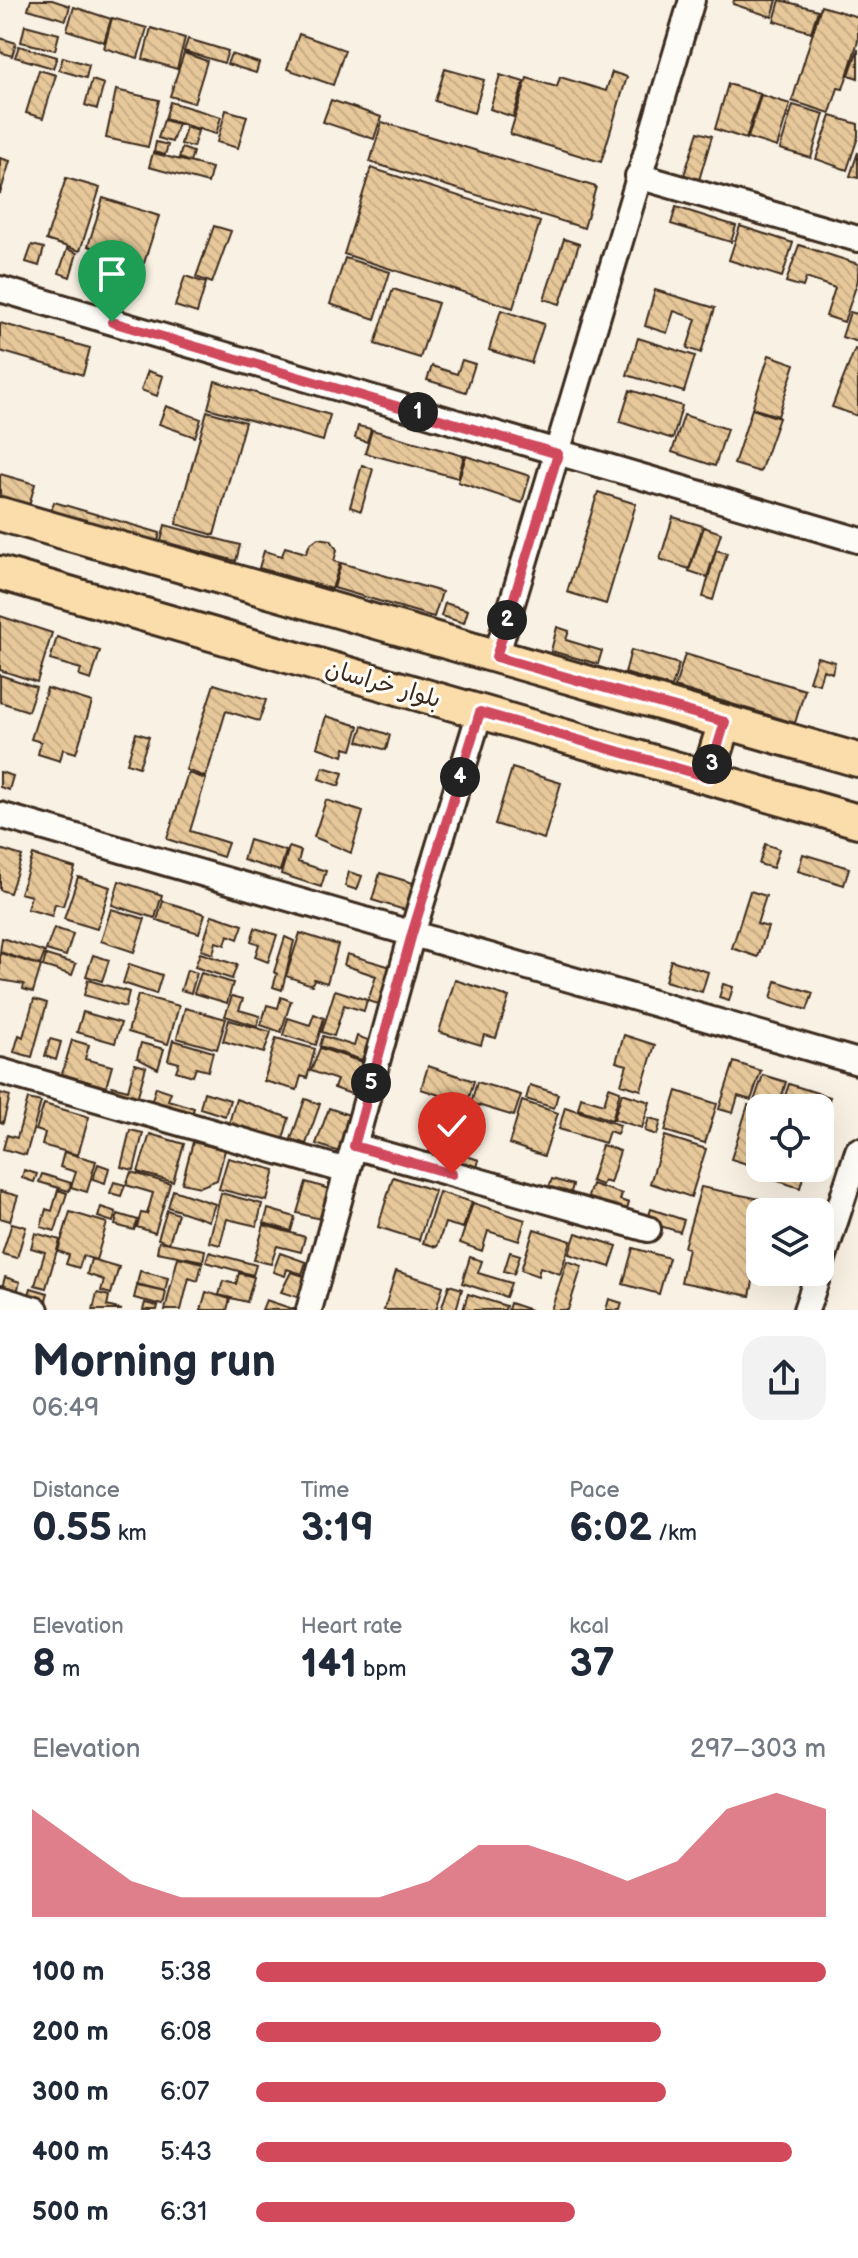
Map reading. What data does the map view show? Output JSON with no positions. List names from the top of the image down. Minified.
{"streets":{"main road":["بلوار خراسان"]},"page":{"pins":["1","2","3","4","5"],"heading":["Morning run","06:49"],"stats":[["Distance","0.55 km"],["Time","3:19"],["Pace","6:02 /km"],["Elevation","8 m"],["Heart rate","141 bpm"],["kcal","37"]],"chart":["Elevation","297–303 m"],"list":[{"name":"100 m","note":"5:38"},{"name":"200 m","note":"6:08"},{"name":"300 m","note":"6:07"},{"name":"400 m","note":"5:43"},{"name":"500 m","note":"6:31"}]}}
